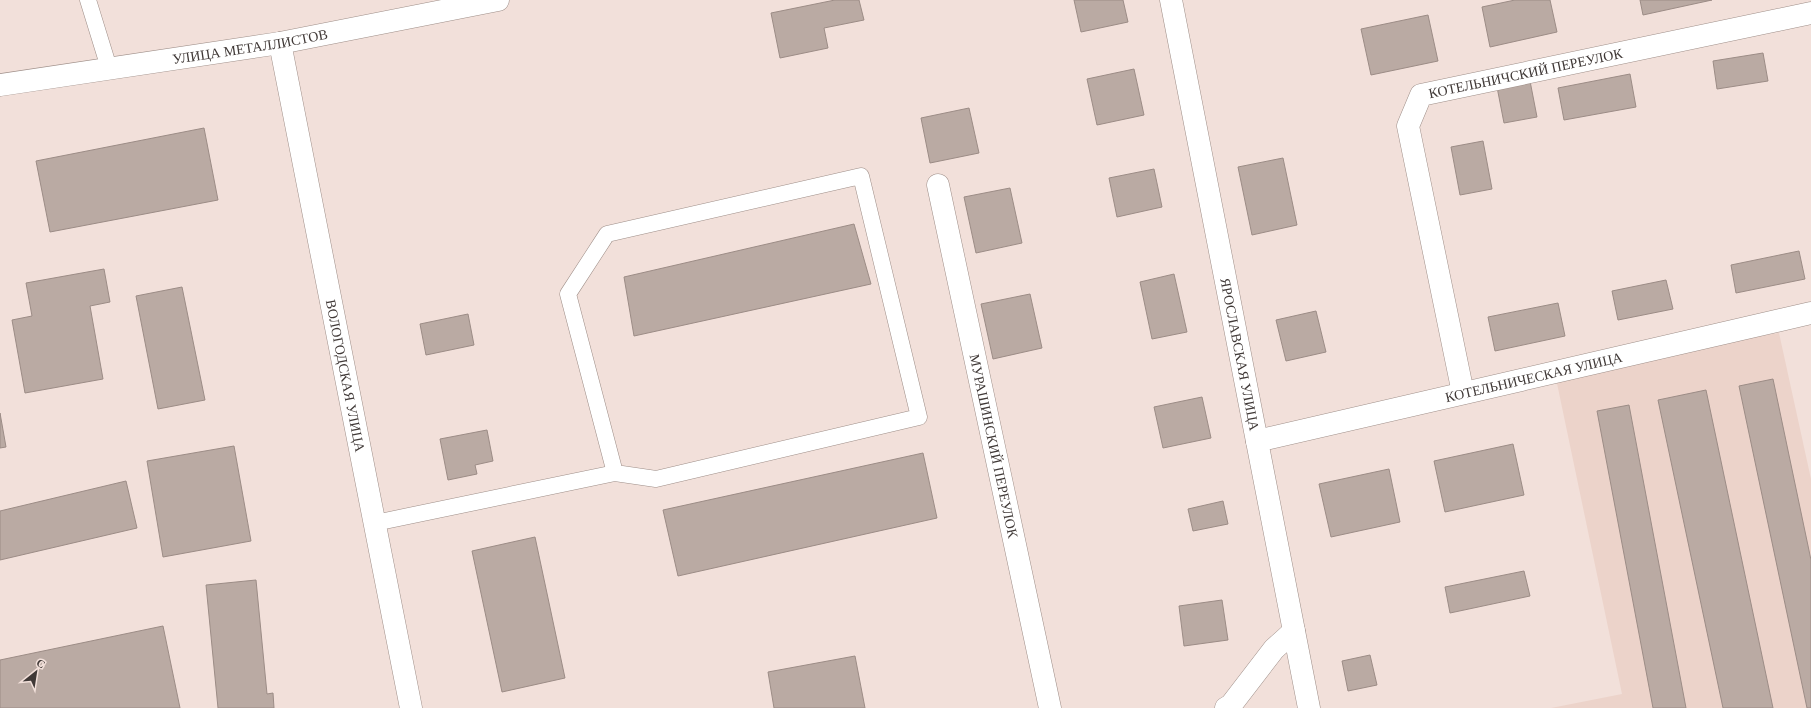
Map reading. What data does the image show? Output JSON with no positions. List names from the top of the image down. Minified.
{"streets":{"street":["УЛИЦА МЕТАЛЛИСТОВ","КОТЕЛЬНИЧСКИЙ ПЕРЕУЛОК","ЯРОСЛАВСКАЯ УЛИЦА","ВОЛОГОДСКАЯ УЛИЦА","КОТЕЛЬНИЧЕСКАЯ УЛИЦА","МУРАШИНСКИЙ ПЕРЕУЛОК"]},"crossings":[["УЛИЦА МЕТАЛЛИСТОВ","ВОЛОГОДСКАЯ УЛИЦА"],["КОТЕЛЬНИЧСКИЙ ПЕРЕУЛОК","КОТЕЛЬНИЧЕСКАЯ УЛИЦА"],["ЯРОСЛАВСКАЯ УЛИЦА","КОТЕЛЬНИЧЕСКАЯ УЛИЦА"]],"north":"top right"}
